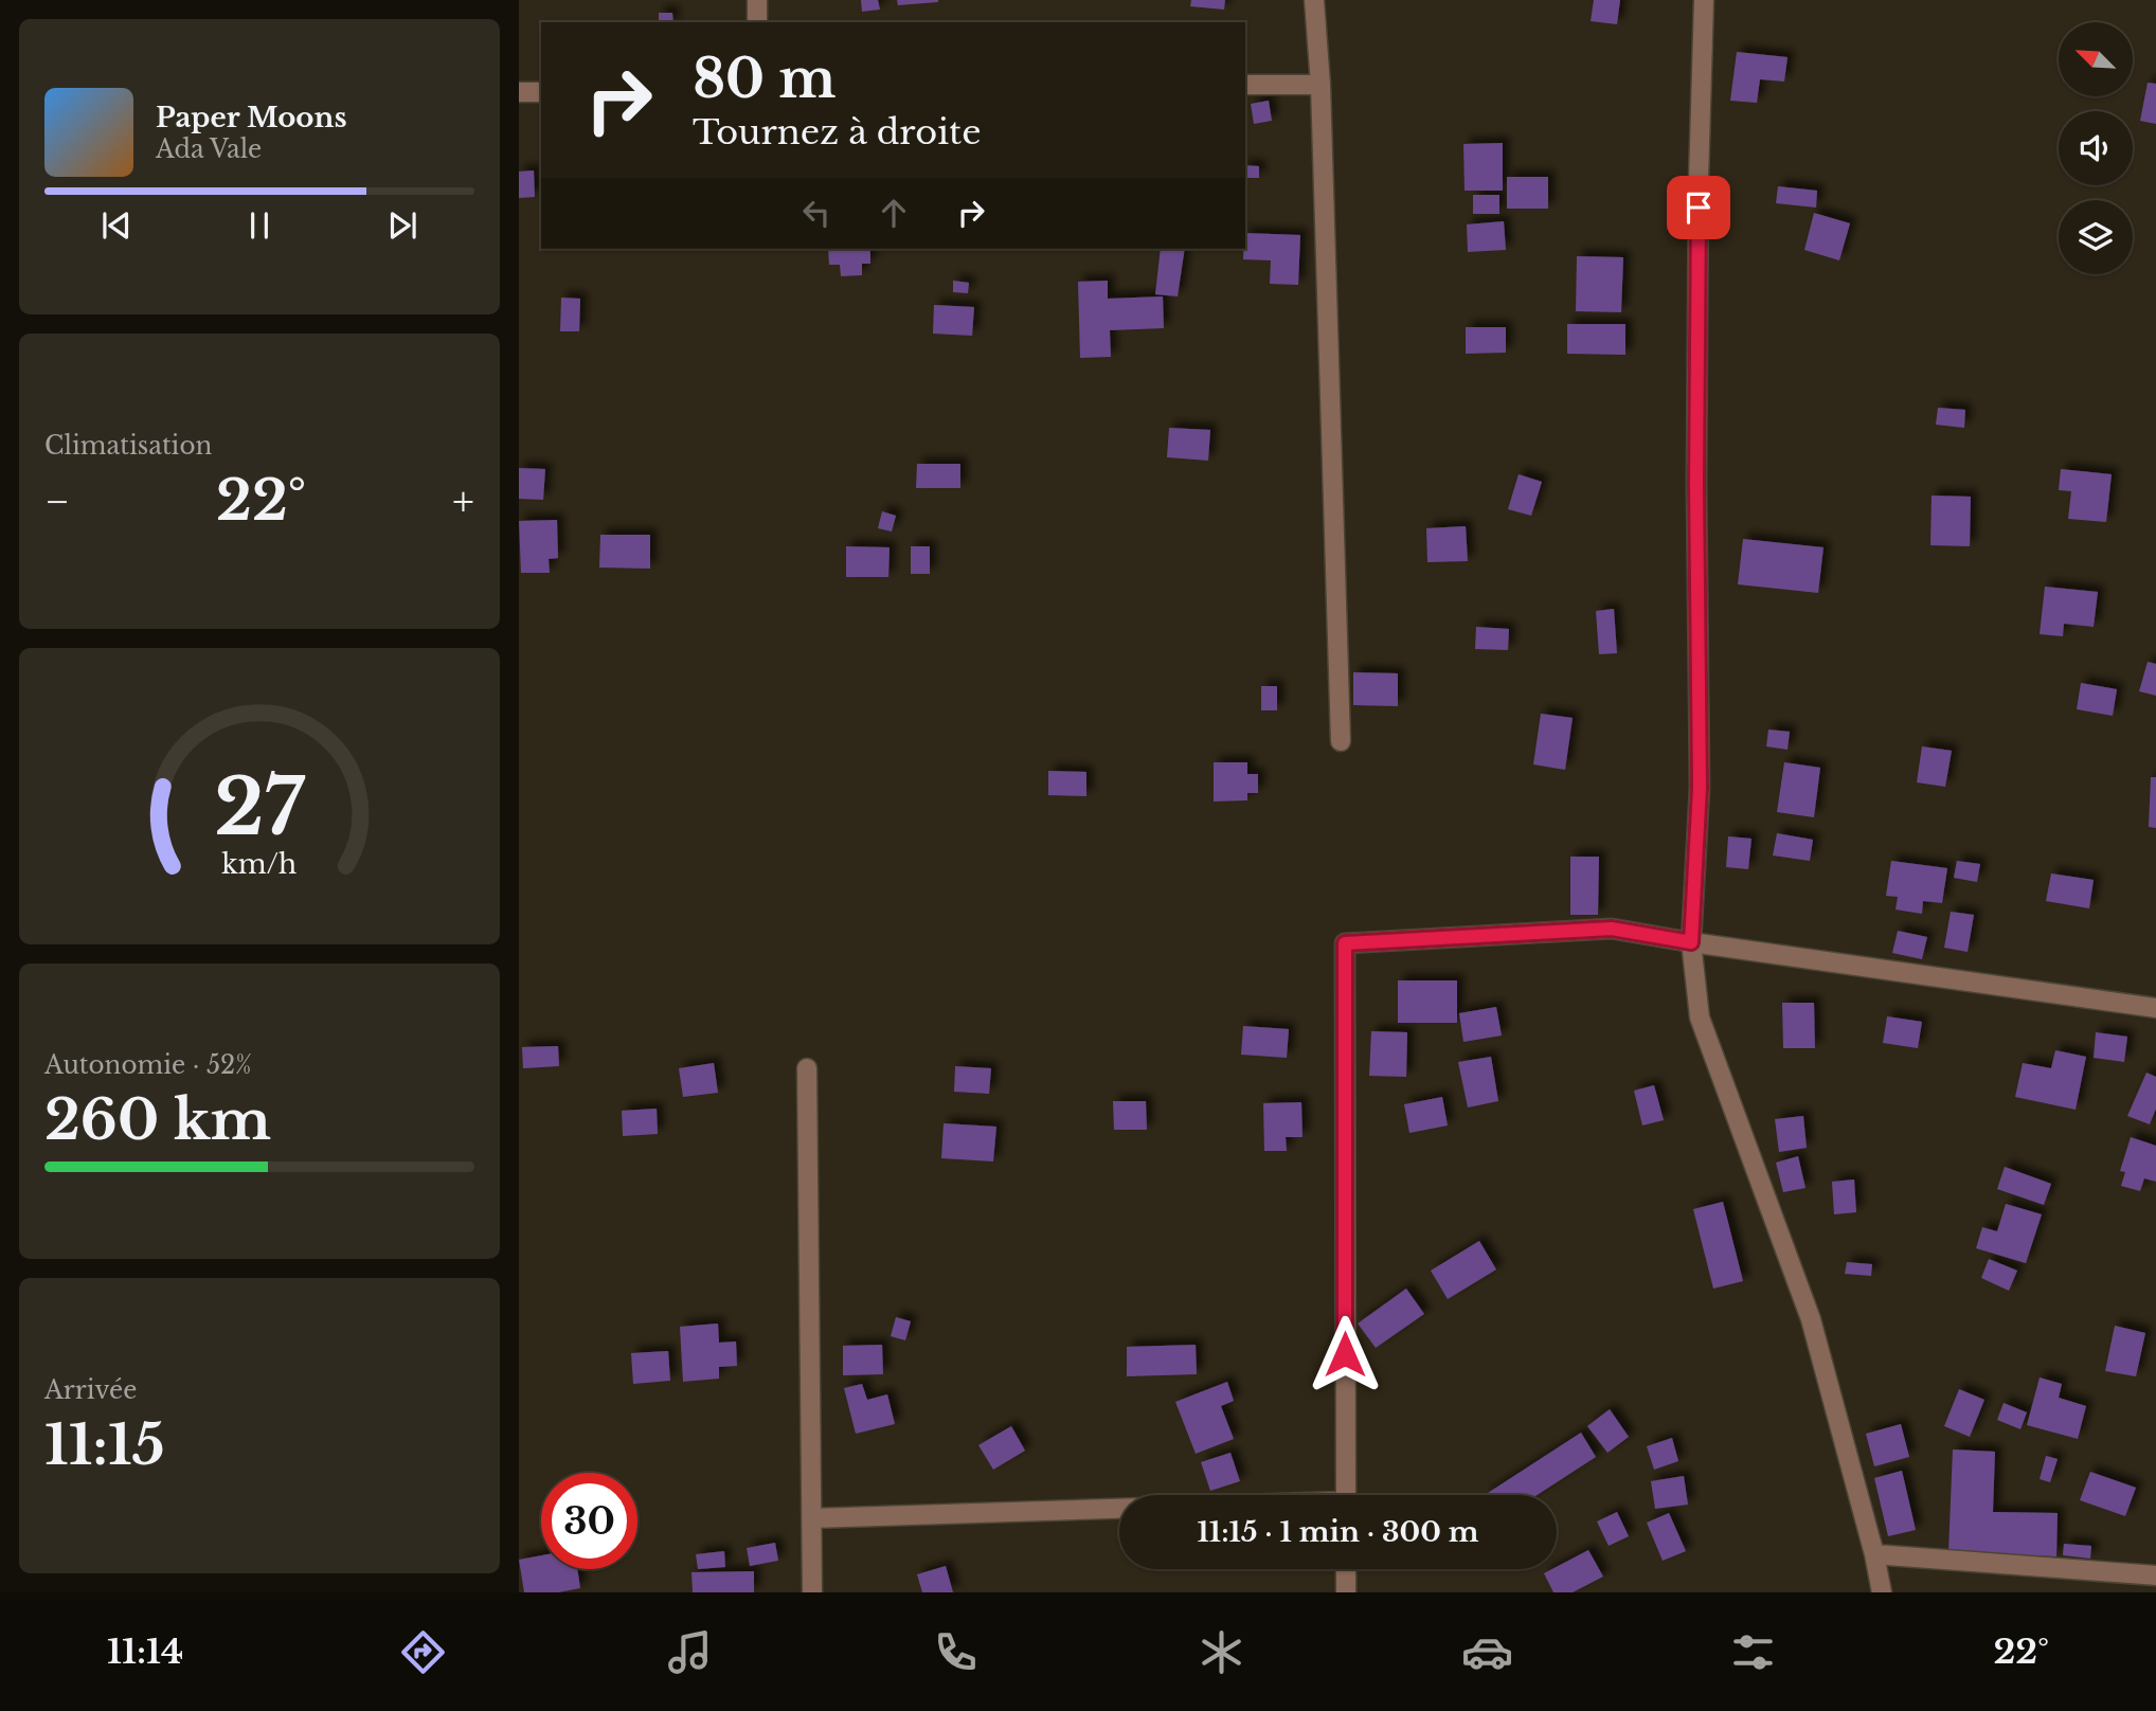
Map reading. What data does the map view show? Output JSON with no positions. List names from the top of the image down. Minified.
{"north":"top left","page":{"turn":["80 m","Tournez à droite"],"song":["Paper Moons","Ada Vale"],"tile":["Climatisation",["Autonomie · 52%","260 km"],["Arrivée","11:15"]],"heat":["−","22°","+"],"limit":"30","trip":"11:15 · 1 min · 300 m","tabs":["11:14","22°"],"gauge":["27","km/h"]}}
